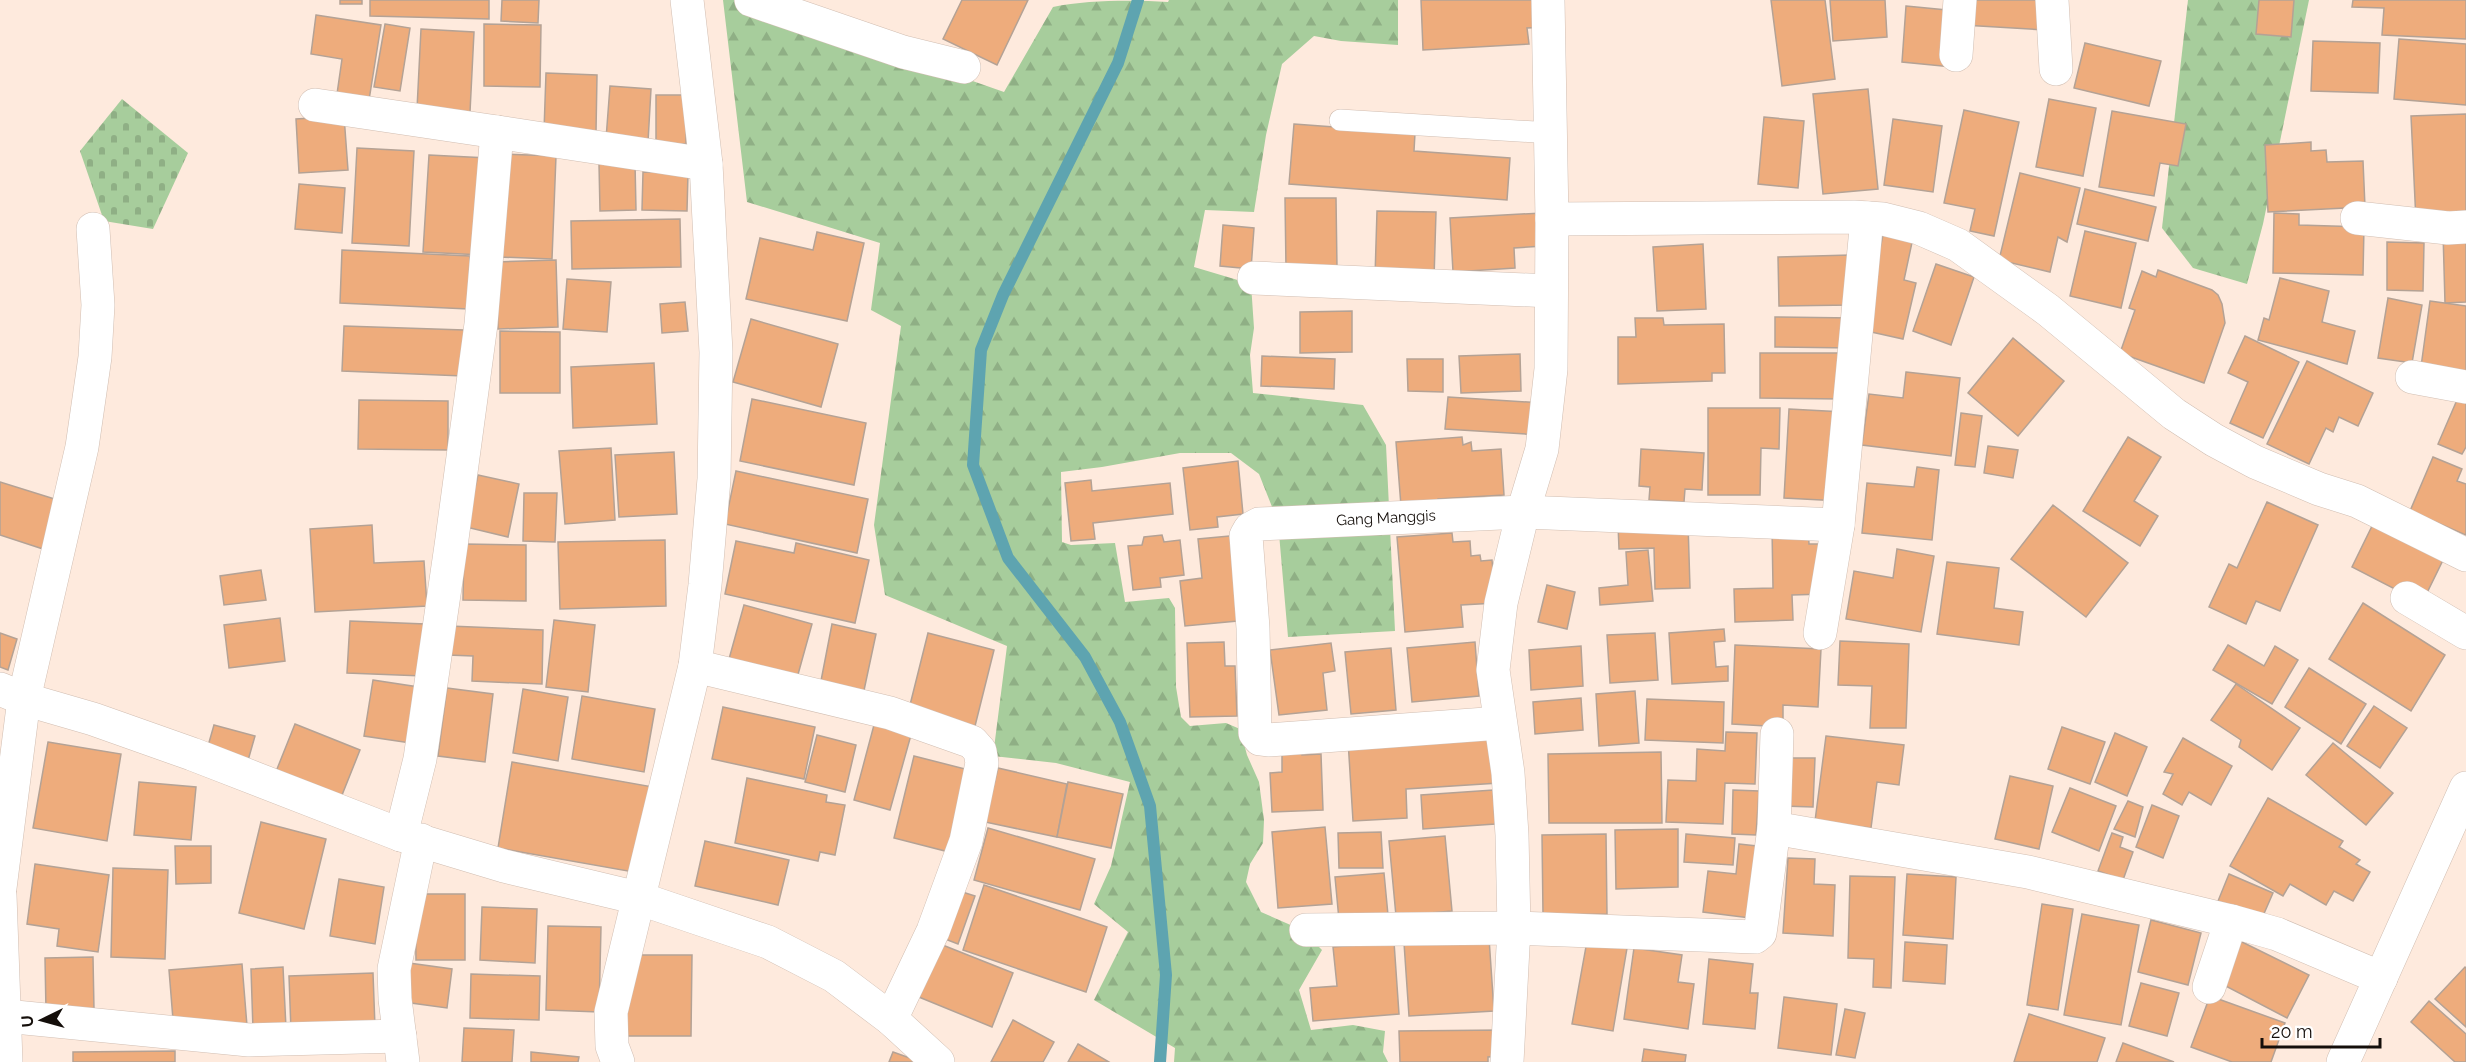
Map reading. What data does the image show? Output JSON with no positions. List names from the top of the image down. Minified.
{"streets":{"street":["Gang Manggis"]},"scale_bar":"20 m","north":"left"}
